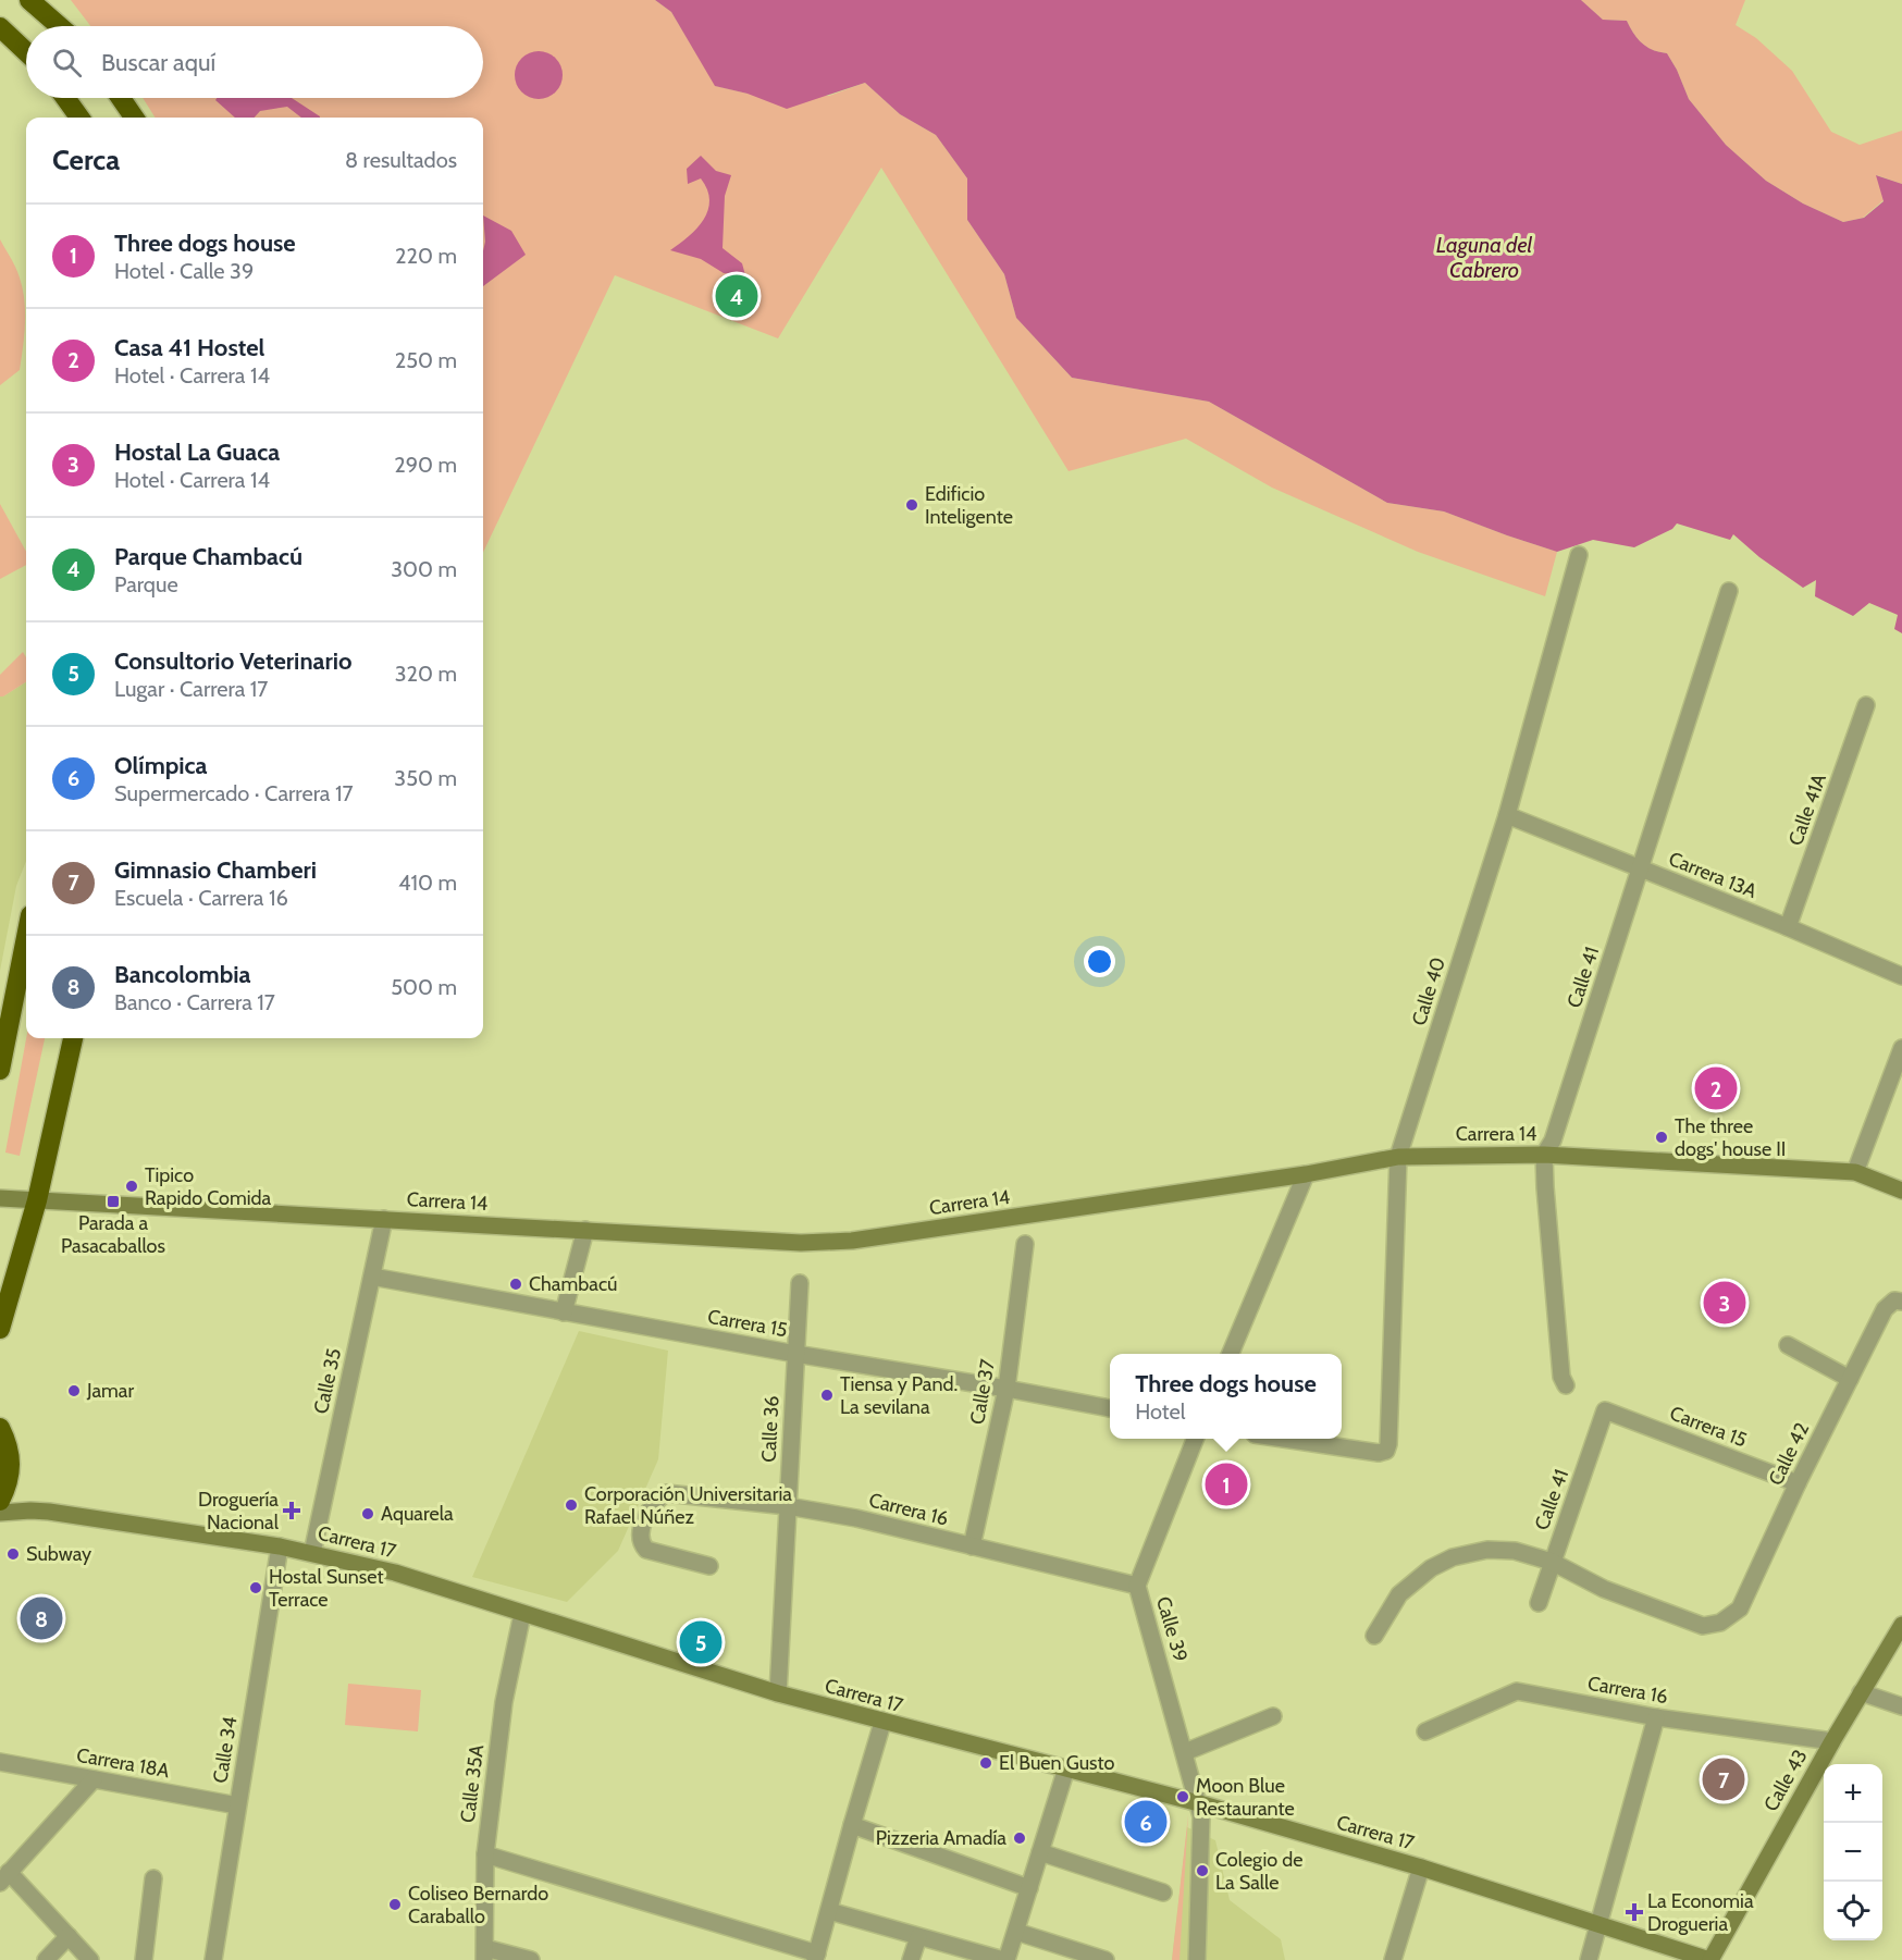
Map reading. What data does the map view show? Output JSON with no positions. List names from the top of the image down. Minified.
{"streets":{"main road":["Carrera 14","Carrera 17","Calle 43"],"street":["Calle 41A","Carrera 13A","Calle 41","Calle 40","Carrera 15","Calle 35","Calle 37","Calle 36","Calle 42","Carrera 16","Calle 39","Calle 34","Carrera 18A","Calle 35A"]},"crossings":[["Calle 41A","Carrera 13A"],["Carrera 13A","Calle 41"],["Carrera 13A","Calle 40"],["Calle 41","Carrera 14"],["Calle 41","Carrera 15"],["Calle 41","Calle 42"],["Calle 40","Carrera 14"],["Carrera 14","Calle 35"],["Carrera 15","Calle 35"],["Carrera 15","Calle 37"],["Carrera 15","Calle 36"],["Carrera 15","Calle 42"],["Calle 35","Carrera 17"],["Calle 37","Carrera 16"],["Calle 36","Carrera 16"],["Calle 36","Carrera 17"],["Carrera 16","Calle 39"],["Carrera 16","Calle 43"],["Carrera 17","Calle 39"],["Carrera 17","Calle 34"],["Carrera 17","Calle 43"],["Carrera 17","Calle 35A"],["Calle 34","Carrera 18A"]],"water":["Laguna del Cabrero"],"places":{"other":["Edificio Inteligente","The three dogs' house II","Tipico Rapido Comida","Chambacú","Jamar","Tiensa y Pand. La sevilana","Corporación Universitaria Rafael Núñez","Aquarela","Subway","Hostal Sunset Terrace","El Buen Gusto","Moon Blue Restaurante","Pizzeria Amadía","Colegio de La Salle","Coliseo Bernardo Caraballo"],"transit":["Parada a Pasacaballos"],"health":["Droguería Nacional","La Economia Drogueria"]},"page":{"search":"Buscar aquí","heading":["Cerca","8 resultados"],"list":[{"mark":"1","name":"Three dogs house","note":"Hotel · Calle 39","value":"220 m"},{"mark":"2","name":"Casa 41 Hostel","note":"Hotel · Carrera 14","value":"250 m"},{"mark":"3","name":"Hostal La Guaca","note":"Hotel · Carrera 14","value":"290 m"},{"mark":"4","name":"Parque Chambacú","note":"Parque","value":"300 m"},{"mark":"5","name":"Consultorio Veterinario","note":"Lugar · Carrera 17","value":"320 m"},{"mark":"6","name":"Olímpica","note":"Supermercado · Carrera 17","value":"350 m"},{"mark":"7","name":"Gimnasio Chamberi","note":"Escuela · Carrera 16","value":"410 m"},{"mark":"8","name":"Bancolombia","note":"Banco · Carrera 17","value":"500 m"}],"pins":["4","2","3","1","8","5","7","6"],"popup":["Three dogs house","Hotel"],"map_buttons":["+","−"]}}
